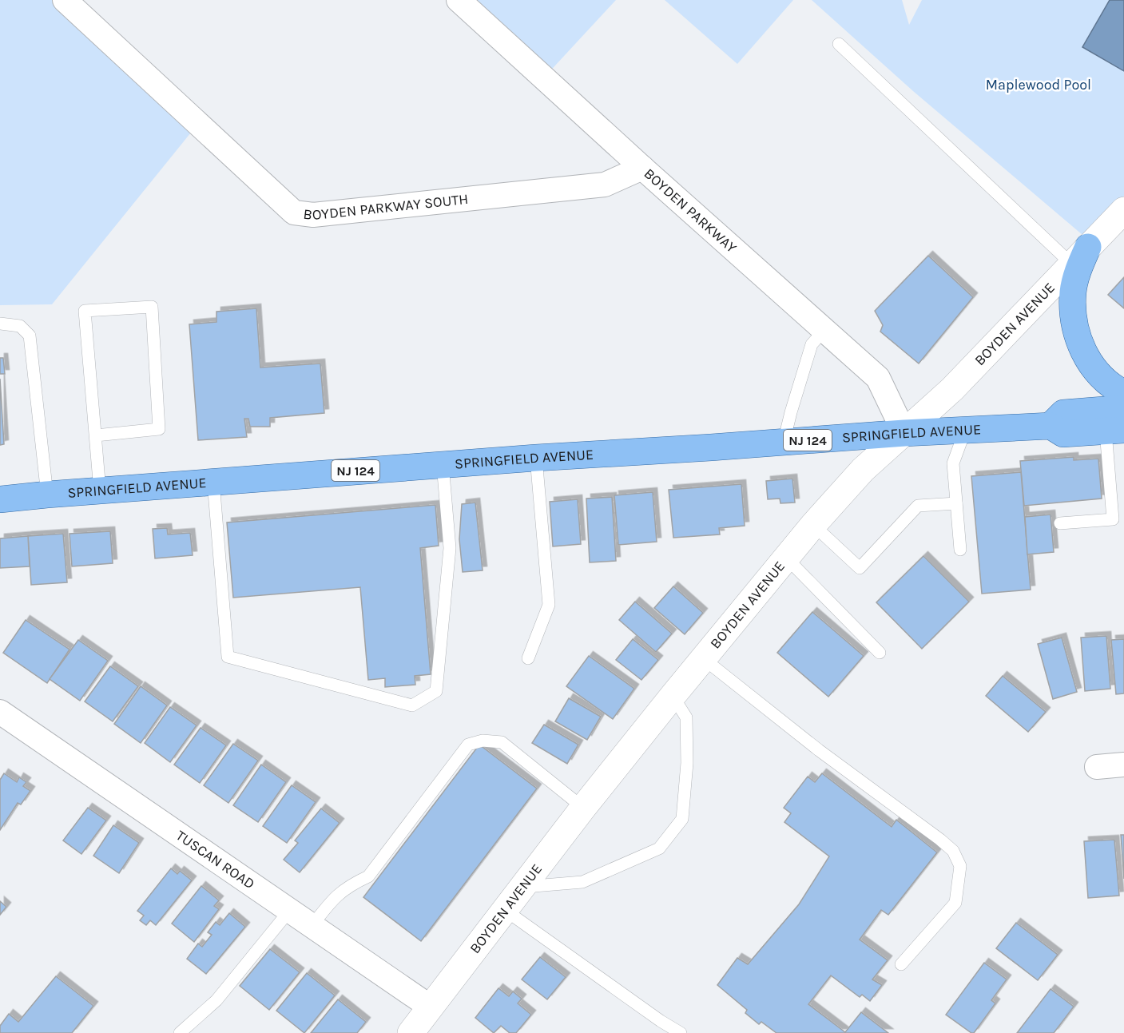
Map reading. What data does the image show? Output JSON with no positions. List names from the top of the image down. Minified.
{"streets":{"main road":["SPRINGFIELD AVENUE","NJ 124"],"street":["BOYDEN PARKWAY SOUTH","BOYDEN PARKWAY","BOYDEN AVENUE","TUSCAN ROAD"]},"crossings":[["BOYDEN PARKWAY SOUTH","BOYDEN PARKWAY"],["BOYDEN PARKWAY","BOYDEN AVENUE"],["BOYDEN PARKWAY","SPRINGFIELD AVENUE"],["BOYDEN AVENUE","SPRINGFIELD AVENUE"],["BOYDEN AVENUE","TUSCAN ROAD"]],"parks":["Maplewood Pool"]}
